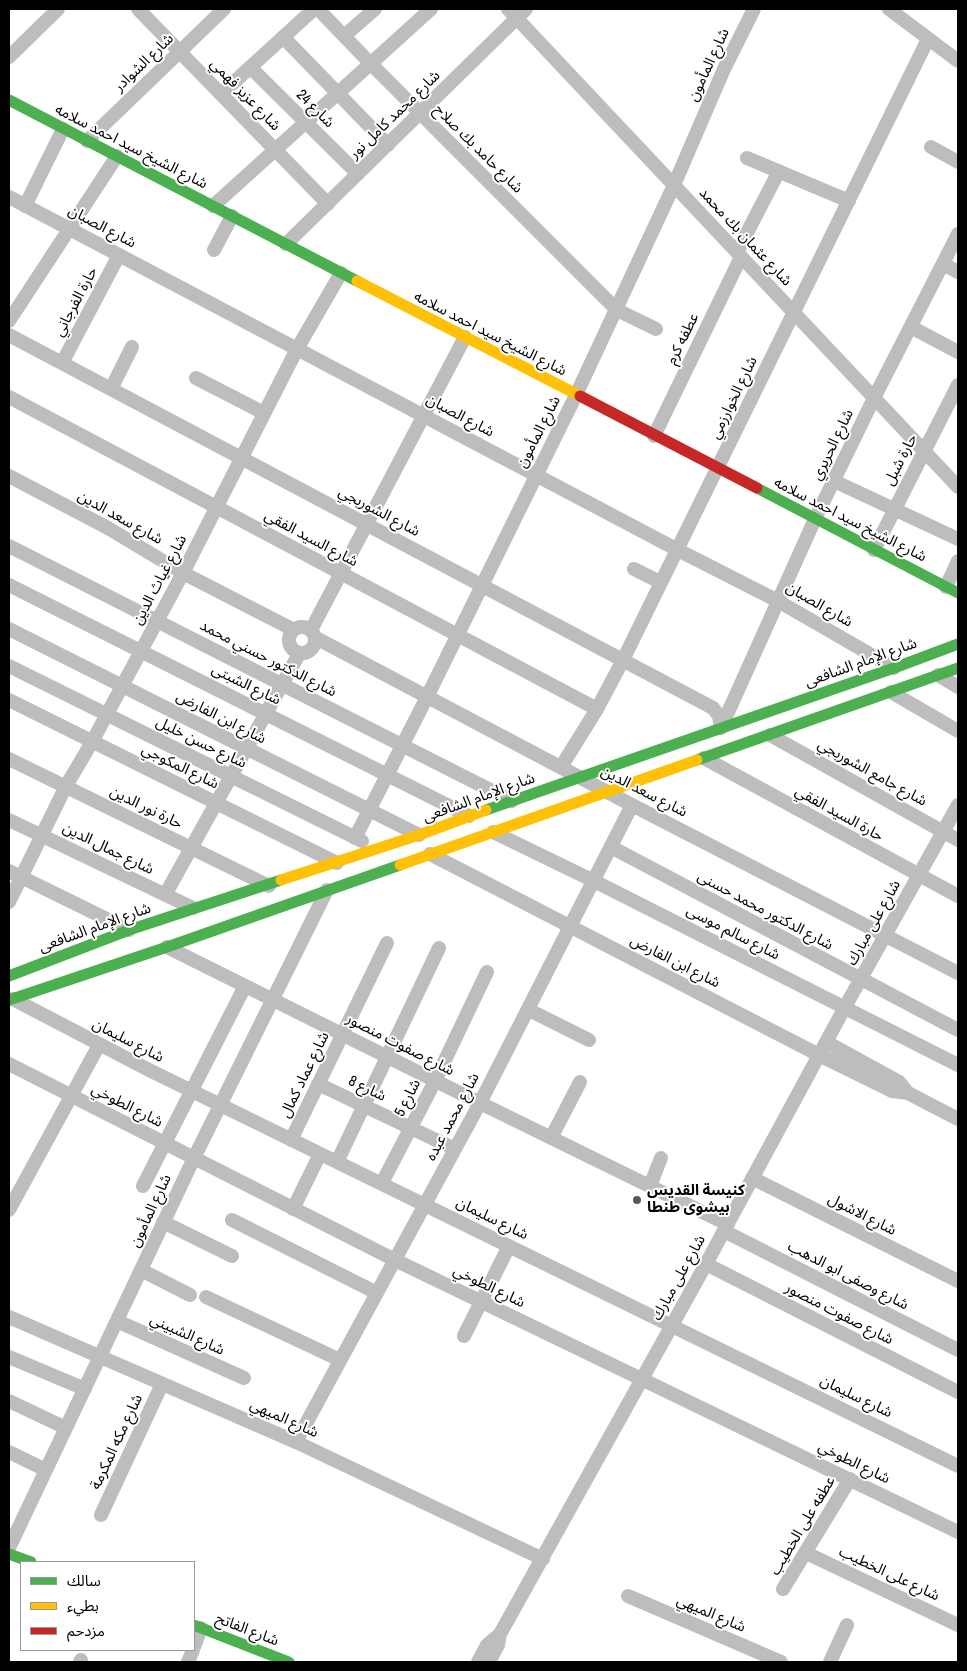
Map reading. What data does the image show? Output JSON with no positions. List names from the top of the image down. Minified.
{"streets":{"main road":["شارع الشيخ سيد احمد سلامه","شارع الإمام الشافعى","شارع الفاتح"],"street":["شارع الشوادر","شارع المأمون","شارع عزيز فهمي","شارع 24","شارع محمد كامل نور","شارع حامد بك صلاح","شارع الصبان","شارع عثمان بك محمد","حارة الفرجاني","عطفه كرم","شارع الخوارزمي","شارع الحريري","حارة شبل","شارع الشوربجي","شارع سعد الدين","شارع السيد الفقي","شارع غياث الدين","شارع الدكتور حسني محمد","شارع الشبتى","شارع ابن الفارض","شارع حسن خليل","شارع المكوجي","شارع جامع الشوربجي","حارة نور الدين","حارة السيد الفقي","شارع جمال الدين","شارع الدكتور محمد حسنى","شارع على مبارك","شارع سالم موسى","شارع سليمان","شارع صفوت منصور","شارع عماد كمال","شارع 8","شارع 5","شارع الطوخي","شارع محمد عبده","شارع الاشول","شارع وصفى ابو الدهب","شارع الشبيني","شارع الميهي","شارع مكه المكرمة","عطفه على الخطيب","شارع على الخطيب"]},"crossings":[["شارع الشوادر","شارع عزيز فهمي"],["شارع الشوادر","شارع الشيخ سيد احمد سلامه"],["شارع المأمون","شارع الشيخ سيد احمد سلامه"],["شارع المأمون","شارع حامد بك صلاح"],["شارع المأمون","شارع الصبان"],["شارع المأمون","شارع عثمان بك محمد"],["شارع المأمون","شارع الشوربجي"],["شارع المأمون","شارع سعد الدين"],["شارع المأمون","شارع السيد الفقي"],["شارع المأمون","شارع الدكتور حسني محمد"],["شارع المأمون","شارع الشبتى"],["شارع المأمون","شارع ابن الفارض"],["شارع المأمون","شارع حسن خليل"],["شارع المأمون","شارع سليمان"],["شارع المأمون","شارع صفوت منصور"],["شارع المأمون","شارع الطوخي"],["شارع المأمون","شارع الشبيني"],["شارع المأمون","شارع الميهي"],["شارع عزيز فهمي","شارع محمد كامل نور"],["شارع 24","شارع محمد كامل نور"],["شارع محمد كامل نور","شارع الشيخ سيد احمد سلامه"],["شارع محمد كامل نور","شارع حامد بك صلاح"],["شارع محمد كامل نور","شارع عثمان بك محمد"],["شارع الشيخ سيد احمد سلامه","عطفه كرم"],["شارع الشيخ سيد احمد سلامه","شارع الخوارزمي"],["شارع الشيخ سيد احمد سلامه","شارع الحريري"],["شارع الشيخ سيد احمد سلامه","حارة شبل"],["شارع الشيخ سيد احمد سلامه","شارع غياث الدين"],["شارع الصبان","حارة الفرجاني"],["شارع الصبان","شارع الخوارزمي"],["شارع الصبان","شارع الحريري"],["شارع الصبان","شارع غياث الدين"],["شارع الصبان","شارع الإمام الشافعى"],["شارع عثمان بك محمد","عطفه كرم"],["شارع عثمان بك محمد","شارع الخوارزمي"],["شارع عثمان بك محمد","شارع الحريري"],["شارع عثمان بك محمد","حارة شبل"],["حارة الفرجاني","شارع الشوربجي"],["شارع الخوارزمي","شارع الشوربجي"],["شارع الخوارزمي","شارع سعد الدين"],["شارع الخوارزمي","شارع السيد الفقي"],["شارع الحريري","شارع الشوربجي"],["شارع الحريري","شارع الإمام الشافعى"],["شارع الشوربجي","شارع غياث الدين"],["شارع الشوربجي","شارع الإمام الشافعى"],["شارع سعد الدين","شارع غياث الدين"],["شارع سعد الدين","شارع الإمام الشافعى"],["شارع سعد الدين","شارع على مبارك"],["شارع سعد الدين","شارع محمد عبده"],["شارع السيد الفقي","شارع غياث الدين"],["شارع غياث الدين","شارع الدكتور حسني محمد"],["شارع غياث الدين","شارع الشبتى"],["شارع غياث الدين","شارع ابن الفارض"],["شارع غياث الدين","شارع حسن خليل"],["شارع غياث الدين","شارع المكوجي"],["شارع غياث الدين","حارة نور الدين"],["شارع غياث الدين","شارع جمال الدين"],["شارع الدكتور حسني محمد","شارع الإمام الشافعى"],["شارع الإمام الشافعى","شارع الشبتى"],["شارع الإمام الشافعى","شارع ابن الفارض"],["شارع الإمام الشافعى","شارع حسن خليل"],["شارع الإمام الشافعى","شارع المكوجي"],["شارع الإمام الشافعى","حارة نور الدين"],["شارع الإمام الشافعى","شارع جمال الدين"],["شارع ابن الفارض","شارع على مبارك"],["شارع ابن الفارض","شارع محمد عبده"],["شارع جامع الشوربجي","شارع على مبارك"],["حارة السيد الفقي","شارع على مبارك"],["شارع الدكتور محمد حسنى","شارع على مبارك"],["شارع الدكتور محمد حسنى","شارع محمد عبده"],["شارع على مبارك","شارع سالم موسى"],["شارع على مبارك","شارع سليمان"],["شارع على مبارك","شارع صفوت منصور"],["شارع على مبارك","شارع الطوخي"],["شارع على مبارك","شارع الاشول"],["شارع على مبارك","شارع وصفى ابو الدهب"],["شارع على مبارك","شارع الميهي"],["شارع سالم موسى","شارع محمد عبده"],["شارع سليمان","شارع عماد كمال"],["شارع سليمان","شارع 5"],["شارع سليمان","شارع محمد عبده"],["شارع صفوت منصور","شارع عماد كمال"],["شارع صفوت منصور","شارع 5"],["شارع صفوت منصور","شارع محمد عبده"],["شارع صفوت منصور","شارع وصفى ابو الدهب"],["شارع عماد كمال","شارع 8"],["شارع 8","شارع 5"],["شارع 8","شارع محمد عبده"],["شارع الطوخي","شارع محمد عبده"],["شارع الطوخي","عطفه على الخطيب"],["شارع محمد عبده","شارع الميهي"],["شارع الميهي","شارع مكه المكرمة"],["عطفه على الخطيب","شارع على الخطيب"]],"places":["كنيسة القديس بيشوى طنطا"],"legend":["سالك","بطيء","مزدحم"]}
